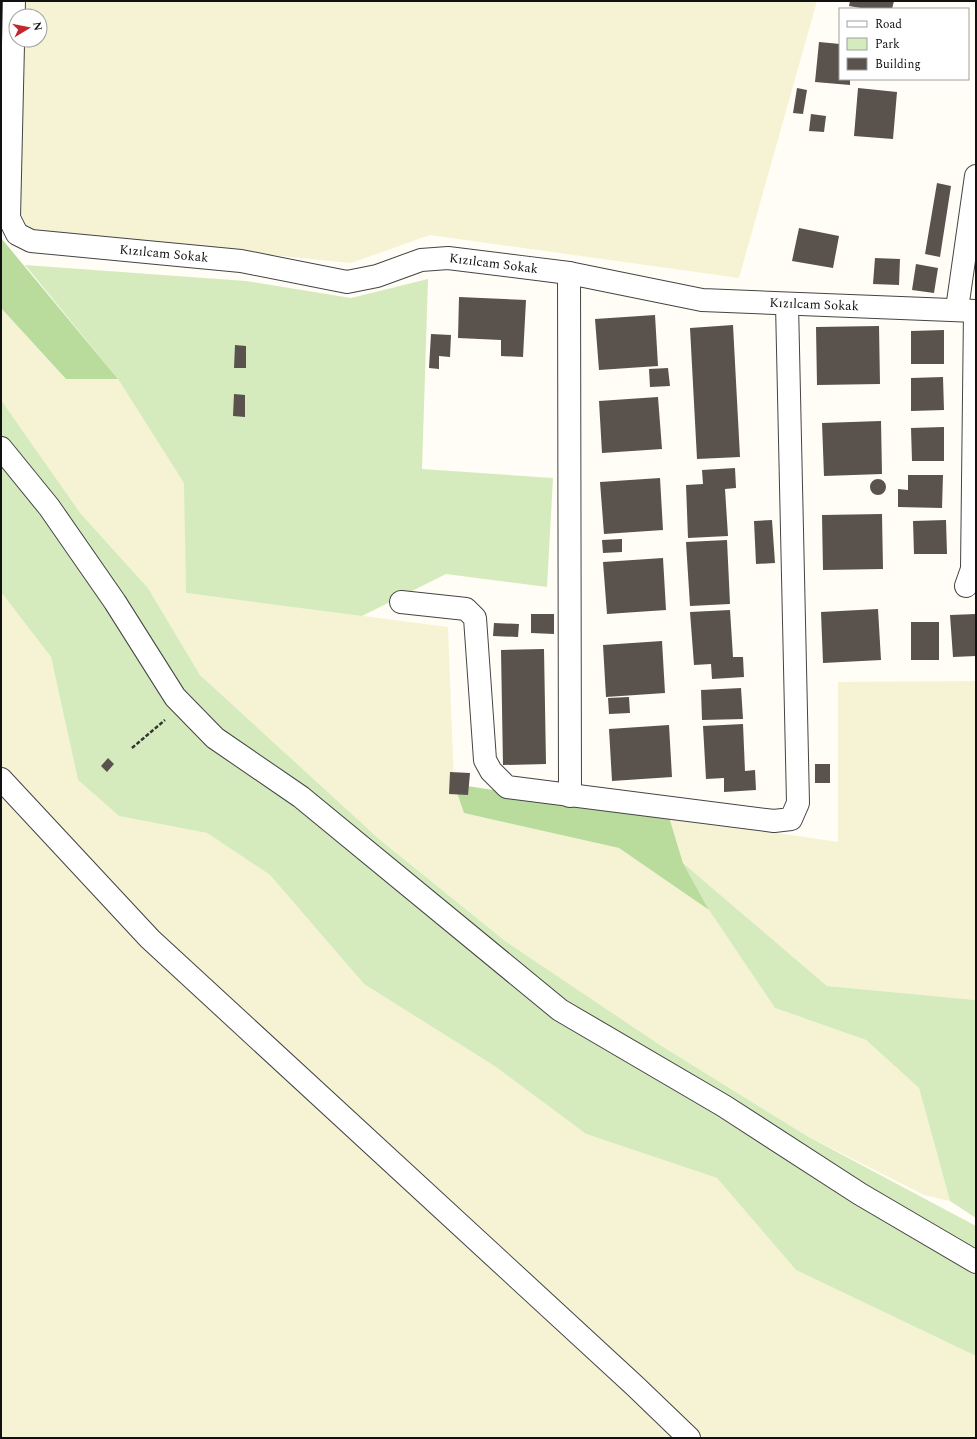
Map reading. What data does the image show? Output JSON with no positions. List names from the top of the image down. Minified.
{"streets":{"street":["Kızılcam Sokak"]},"legend":["Road","Park","Building"],"north":"right"}
